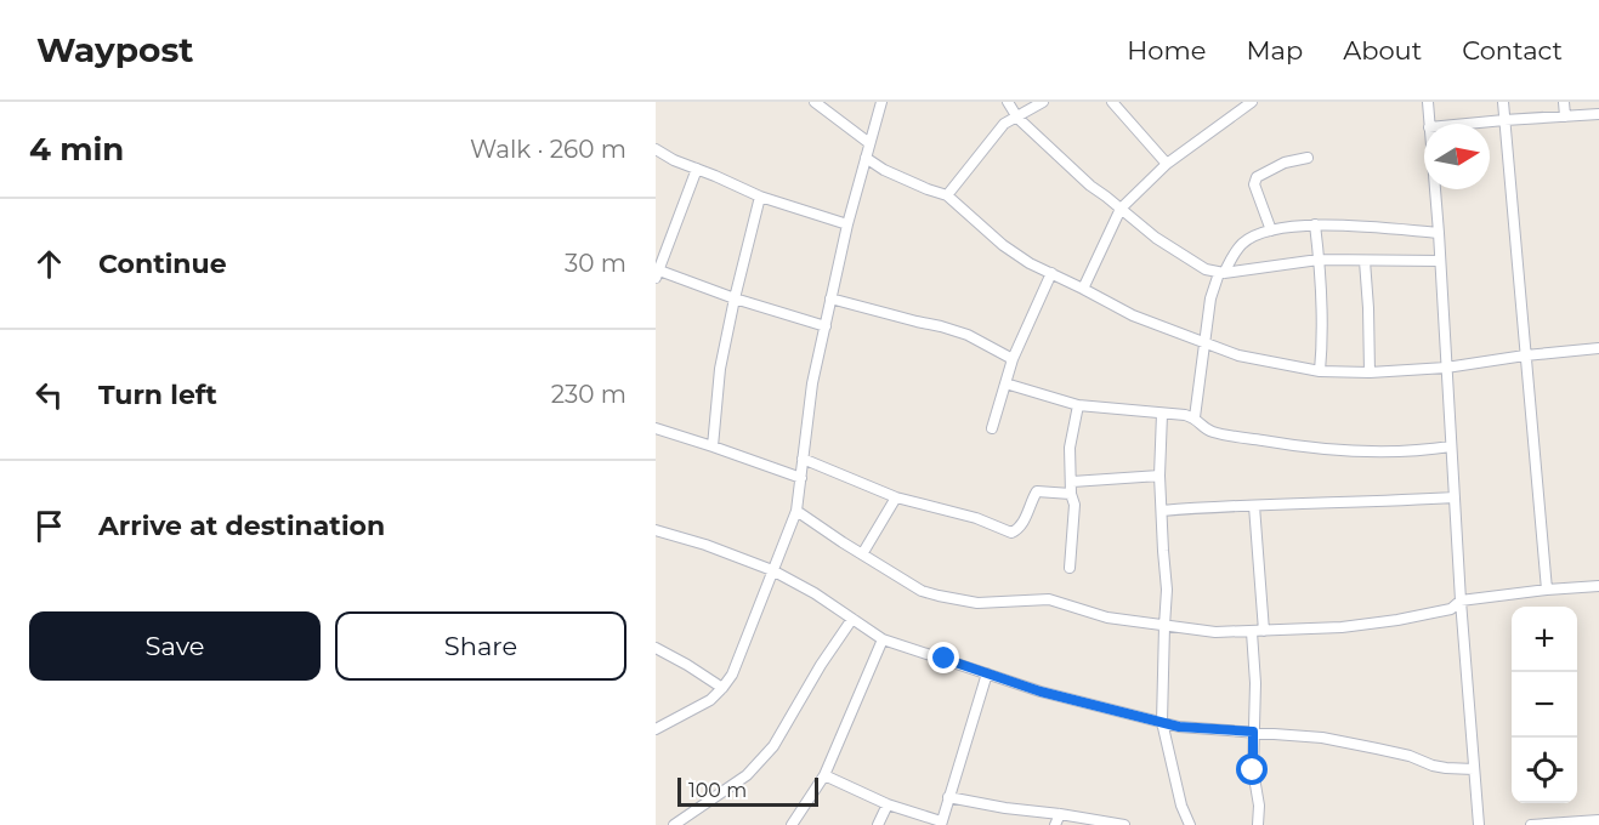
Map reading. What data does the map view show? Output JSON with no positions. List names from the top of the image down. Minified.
{"scale_bar":"100 m","north":"right","page":{"header":"Waypost","nav":["Home","Map","About","Contact"],"heading":["4 min","Walk · 260 m"],"list":[["Continue","30 m"],["Turn left","230 m"],"Arrive at destination"],"buttons":["Save","Share"],"map_buttons":["+","−"],"scale":"100 m"}}
